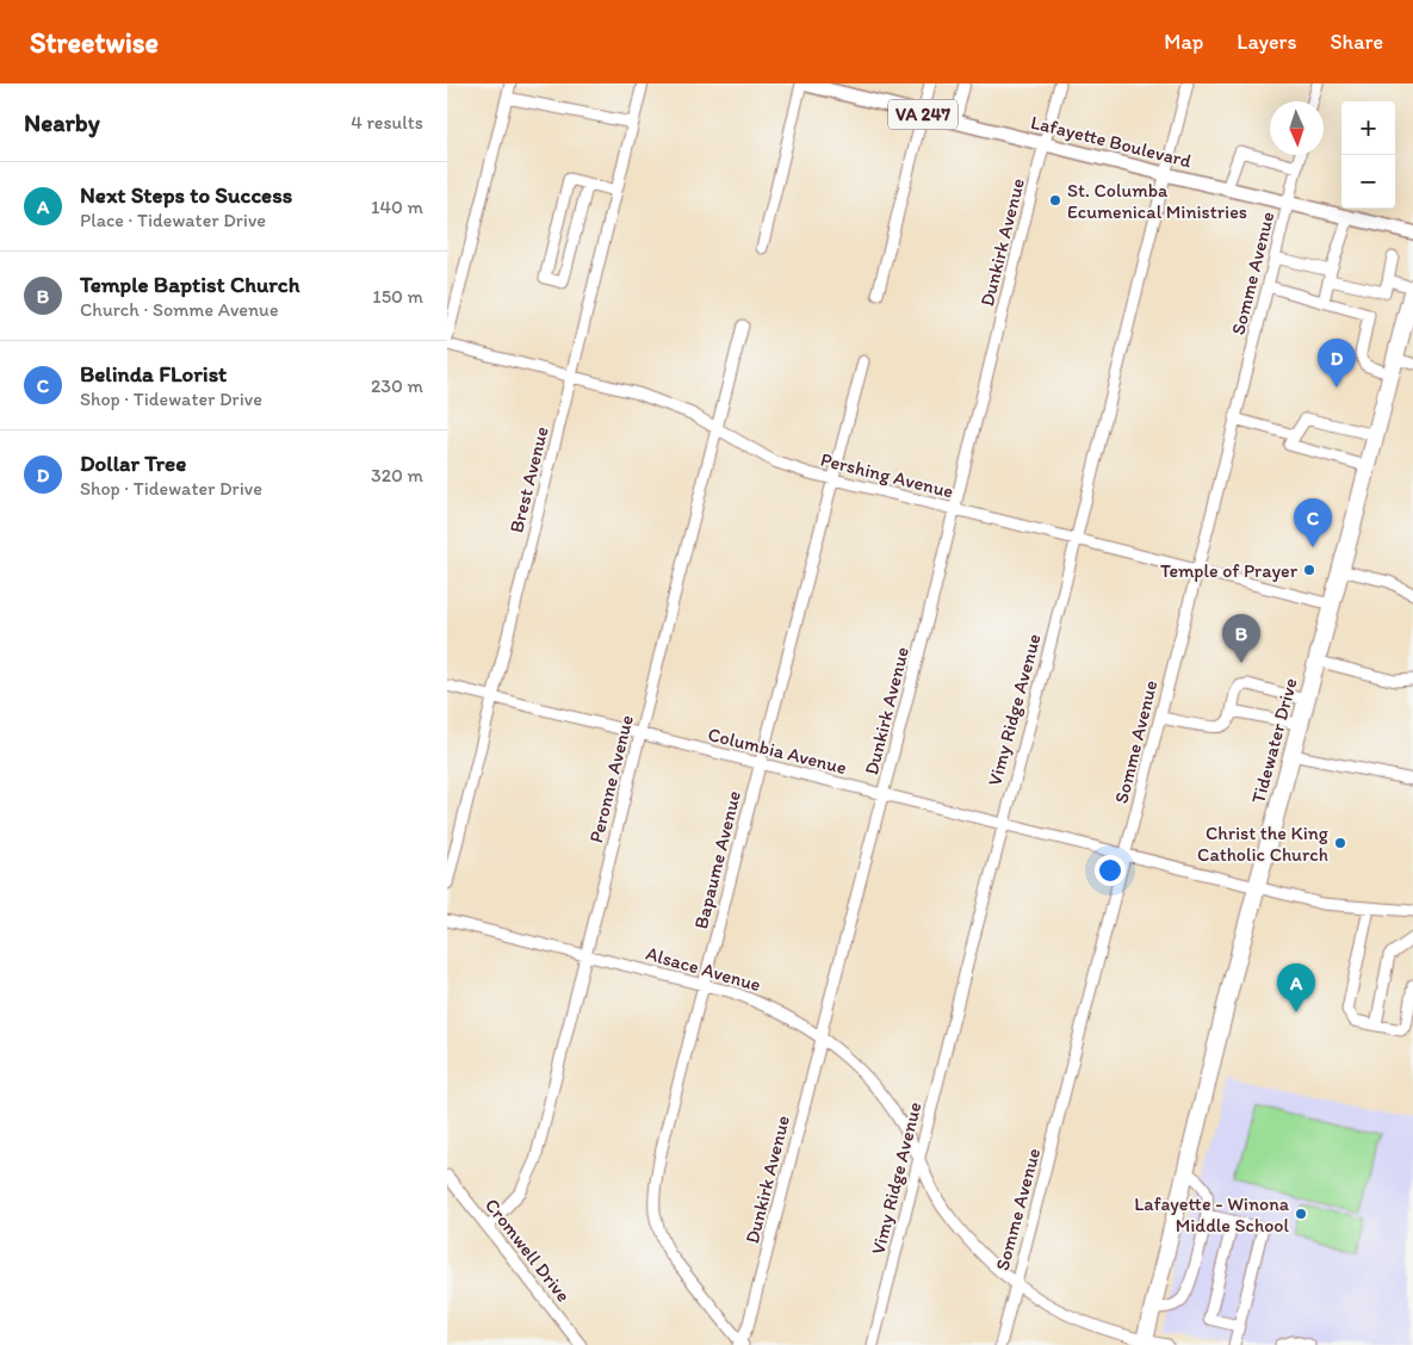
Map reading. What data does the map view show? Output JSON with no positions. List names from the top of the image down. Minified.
{"streets":{"highway":["Tidewater Drive"],"main road":["VA 247","Lafayette Boulevard"],"street":["Dunkirk Avenue","Somme Avenue","Pershing Avenue","Brest Avenue","Vimy Ridge Avenue","Columbia Avenue","Peronne Avenue","Bapaume Avenue","Alsace Avenue","Cromwell Drive"]},"crossings":[["Lafayette Boulevard","Dunkirk Avenue"],["Lafayette Boulevard","Somme Avenue"],["Lafayette Boulevard","Vimy Ridge Avenue"],["Dunkirk Avenue","Pershing Avenue"],["Dunkirk Avenue","Columbia Avenue"],["Dunkirk Avenue","Bapaume Avenue"],["Dunkirk Avenue","Alsace Avenue"],["Somme Avenue","Pershing Avenue"],["Somme Avenue","Columbia Avenue"],["Somme Avenue","Alsace Avenue"],["Pershing Avenue","Brest Avenue"],["Pershing Avenue","Vimy Ridge Avenue"],["Pershing Avenue","Tidewater Drive"],["Pershing Avenue","Peronne Avenue"],["Pershing Avenue","Bapaume Avenue"],["Brest Avenue","Columbia Avenue"],["Vimy Ridge Avenue","Columbia Avenue"],["Vimy Ridge Avenue","Alsace Avenue"],["Tidewater Drive","Columbia Avenue"],["Tidewater Drive","Alsace Avenue"],["Columbia Avenue","Peronne Avenue"],["Columbia Avenue","Bapaume Avenue"],["Peronne Avenue","Alsace Avenue"],["Peronne Avenue","Cromwell Drive"],["Bapaume Avenue","Alsace Avenue"]],"places":["St. Columba Ecumenical Ministries","Temple of Prayer","Christ the King Catholic Church","Lafayette - Winona Middle School"],"north":"bottom","page":{"header":"Streetwise","nav":["Map","Layers","Share"],"heading":["Nearby","4 results"],"map_buttons":["+","−"],"list":[{"mark":"A","name":"Next Steps to Success","note":"Place · Tidewater Drive","value":"140 m"},{"mark":"B","name":"Temple Baptist Church","note":"Church · Somme Avenue","value":"150 m"},{"mark":"C","name":"Belinda FLorist","note":"Shop · Tidewater Drive","value":"230 m"},{"mark":"D","name":"Dollar Tree","note":"Shop · Tidewater Drive","value":"320 m"}],"pins":["D","C","B","A"]}}
